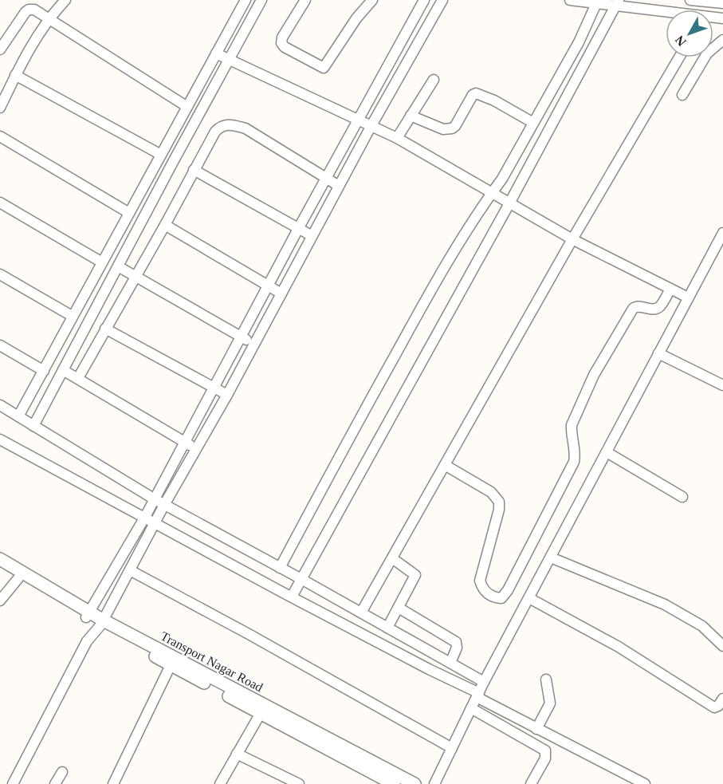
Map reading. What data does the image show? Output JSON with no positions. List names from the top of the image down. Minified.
{"streets":{"main road":["Transport Nagar Road"]},"north":"bottom left"}
